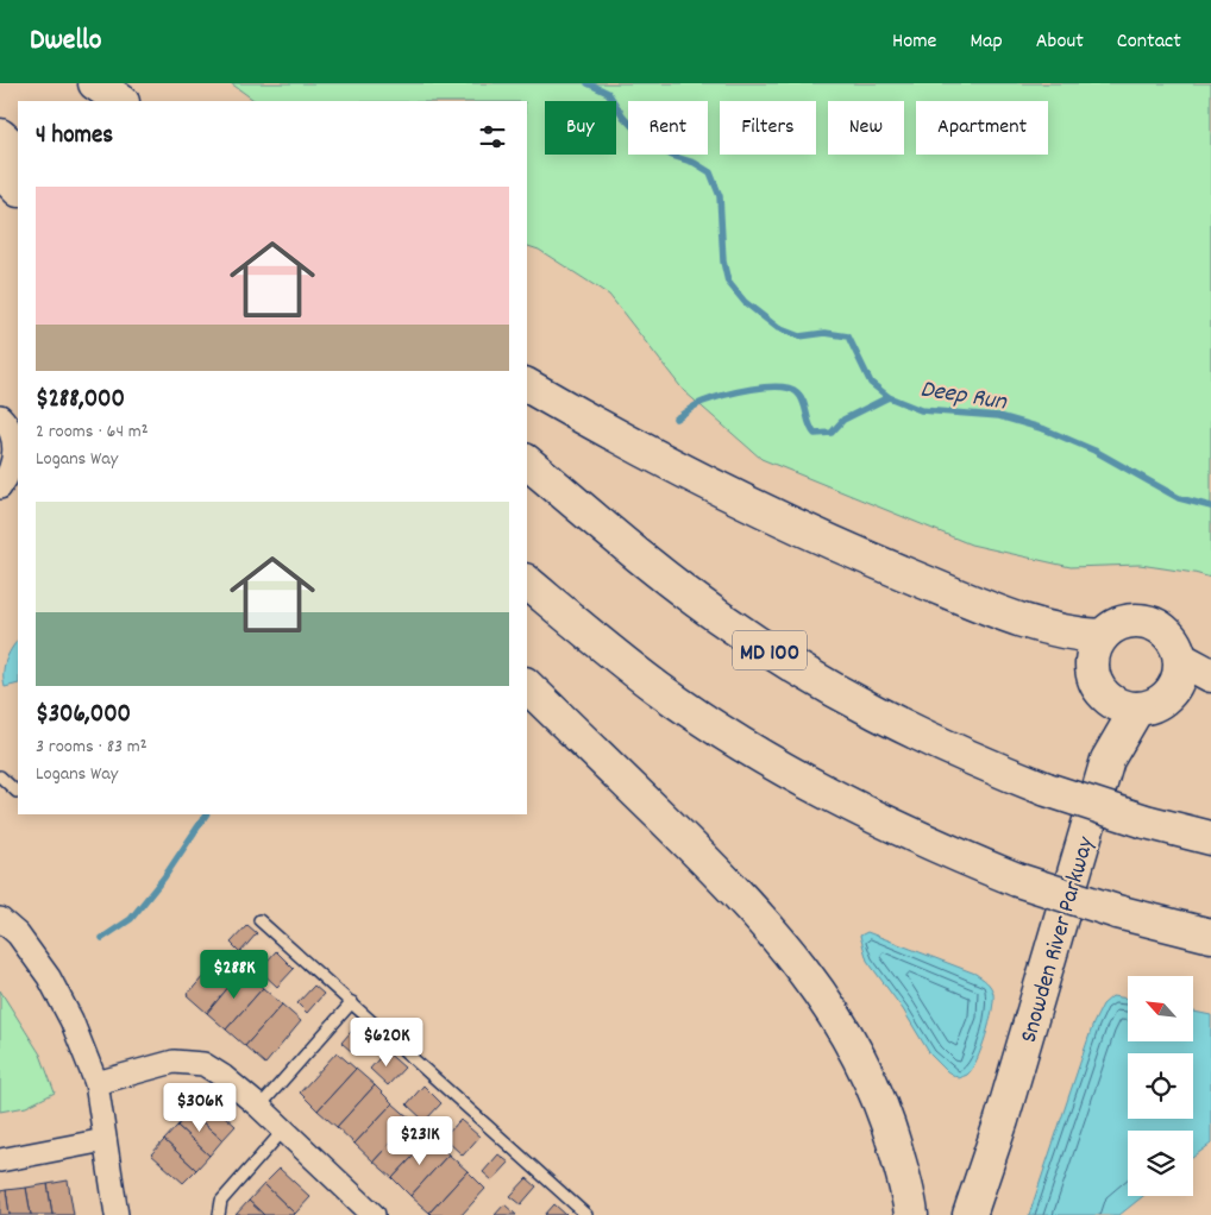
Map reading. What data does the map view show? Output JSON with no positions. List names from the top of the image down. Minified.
{"streets":{"main road":["MD 100","Snowden River Parkway"]},"water":["Deep Run"],"north":"top left","page":{"header":"Dwello","nav":["Home","Map","About","Contact"],"chip":["Buy","Rent","Filters","New","Apartment"],"heading":"4 homes","list":[{"name":"$288,000","note":"2 rooms · 64 m² · Logans Way"},{"name":"$306,000","note":"3 rooms · 83 m² · Logans Way"}],"price":["$288K","$620K","$306K","$231K"]}}
